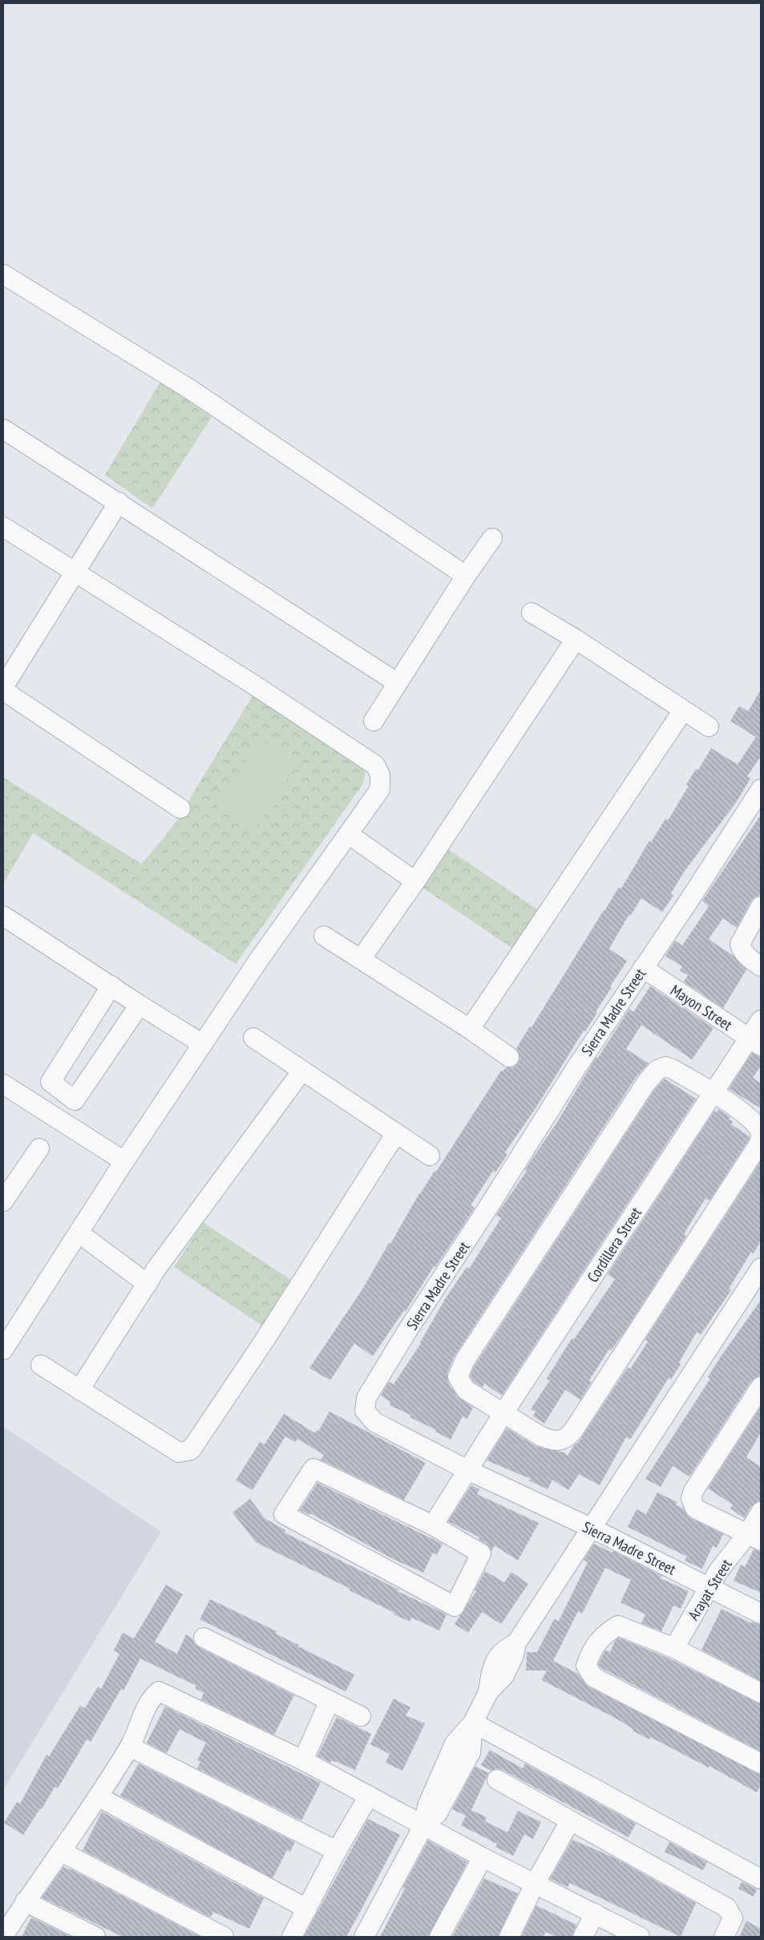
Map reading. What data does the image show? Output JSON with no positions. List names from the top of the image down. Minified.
{"streets":{"street":["Mayon Street","Sierra Madre Street","Cordillera Street","Arayat Street"]},"crossings":[["Mayon Street","Sierra Madre Street"],["Mayon Street","Cordillera Street"],["Sierra Madre Street","Cordillera Street"],["Sierra Madre Street","Arayat Street"]]}
